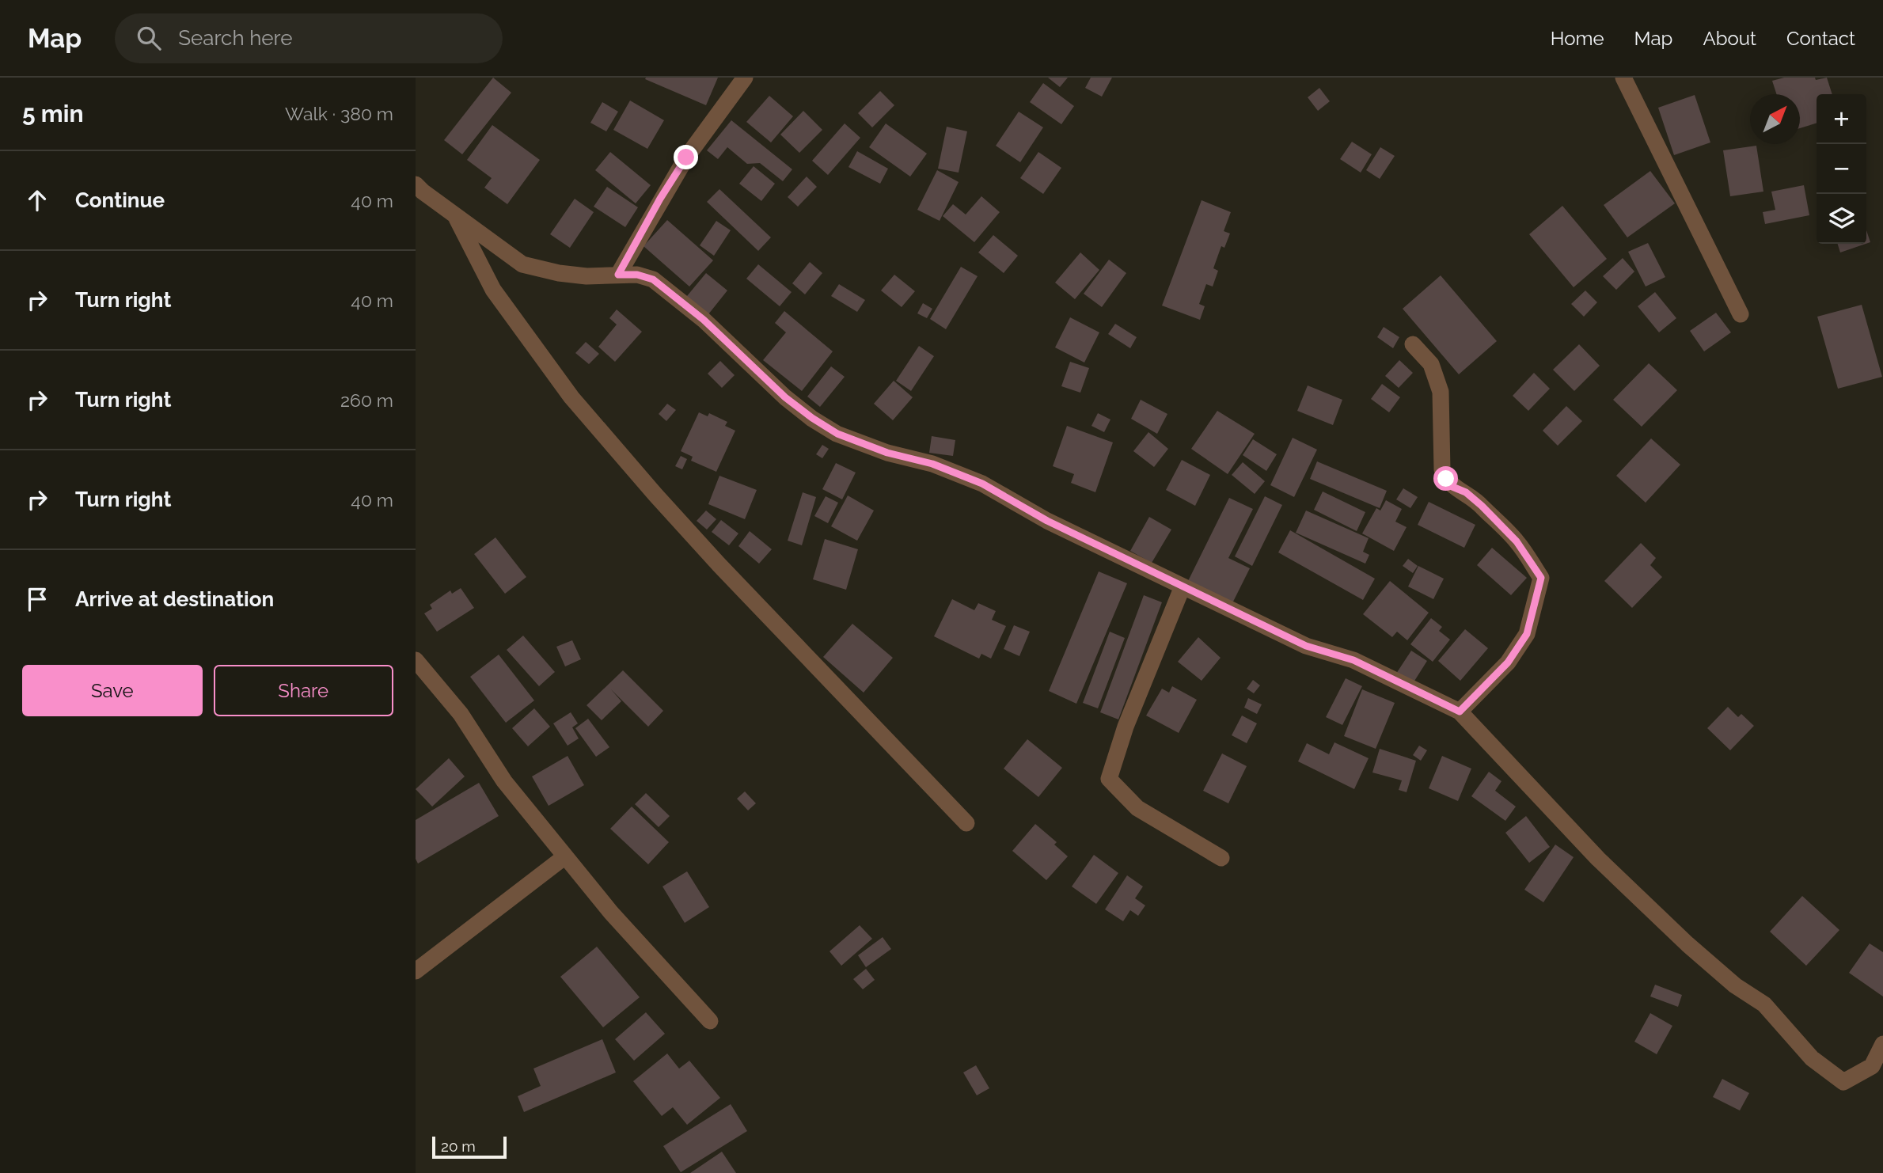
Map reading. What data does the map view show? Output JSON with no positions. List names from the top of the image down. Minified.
{"scale_bar":"20 m","north":"top right","page":{"header":"Map","search":"Search here","nav":["Home","Map","About","Contact"],"heading":["5 min","Walk · 380 m"],"map_buttons":["+","−"],"list":[["Continue","40 m"],["Turn right","40 m"],["Turn right","260 m"],["Turn right","40 m"],"Arrive at destination"],"buttons":["Save","Share"],"scale":"20 m"}}
